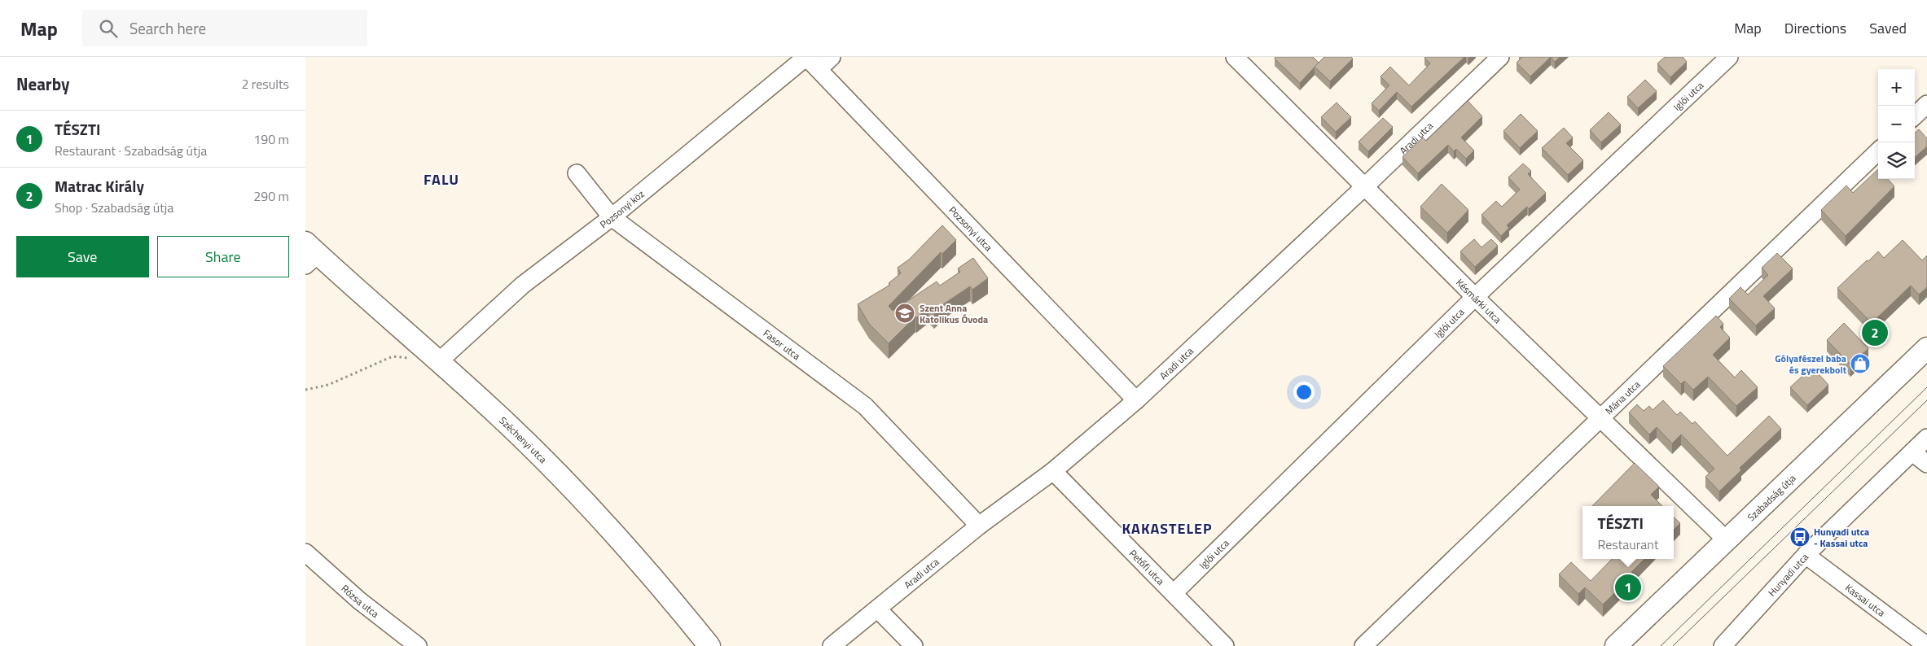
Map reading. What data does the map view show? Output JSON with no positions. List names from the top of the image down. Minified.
{"streets":{"main road":["Széchenyi utca","Szabadság útja"],"street":["Iglói utca","Aradi utca","Pozsonyi köz","Pozsonyi utca","Késmárki utca","Fasor utca","Mária utca","Petőfi utca","Hunyadi utca","Rózsa utca","Kassai utca"]},"crossings":[["Iglói utca","Késmárki utca"],["Iglói utca","Petőfi utca"],["Aradi utca","Pozsonyi utca"],["Aradi utca","Késmárki utca"],["Aradi utca","Fasor utca"],["Aradi utca","Petőfi utca"],["Pozsonyi köz","Pozsonyi utca"],["Pozsonyi köz","Fasor utca"],["Pozsonyi köz","Széchenyi utca"],["Késmárki utca","Mária utca"],["Késmárki utca","Szabadság útja"],["Hunyadi utca","Kassai utca"]],"districts":["FALU","KAKASTELEP"],"places":{"school or university":["Szent Anna Katolikus Óvoda"],"shop":["Gólyafészel baba és gyerekbolt"],"bus stop":["Hunyadi utca - Kassai utca"]},"page":{"header":"Map","search":"Search here","nav":["Map","Directions","Saved"],"heading":["Nearby","2 results"],"map_buttons":["+","−"],"list":[{"mark":"1","name":"TÉSZTI","note":"Restaurant · Szabadság útja","value":"190 m"},{"mark":"2","name":"Matrac Király","note":"Shop · Szabadság útja","value":"290 m"}],"buttons":["Save","Share"],"pins":["2","1"],"popup":["TÉSZTI","Restaurant"]}}
